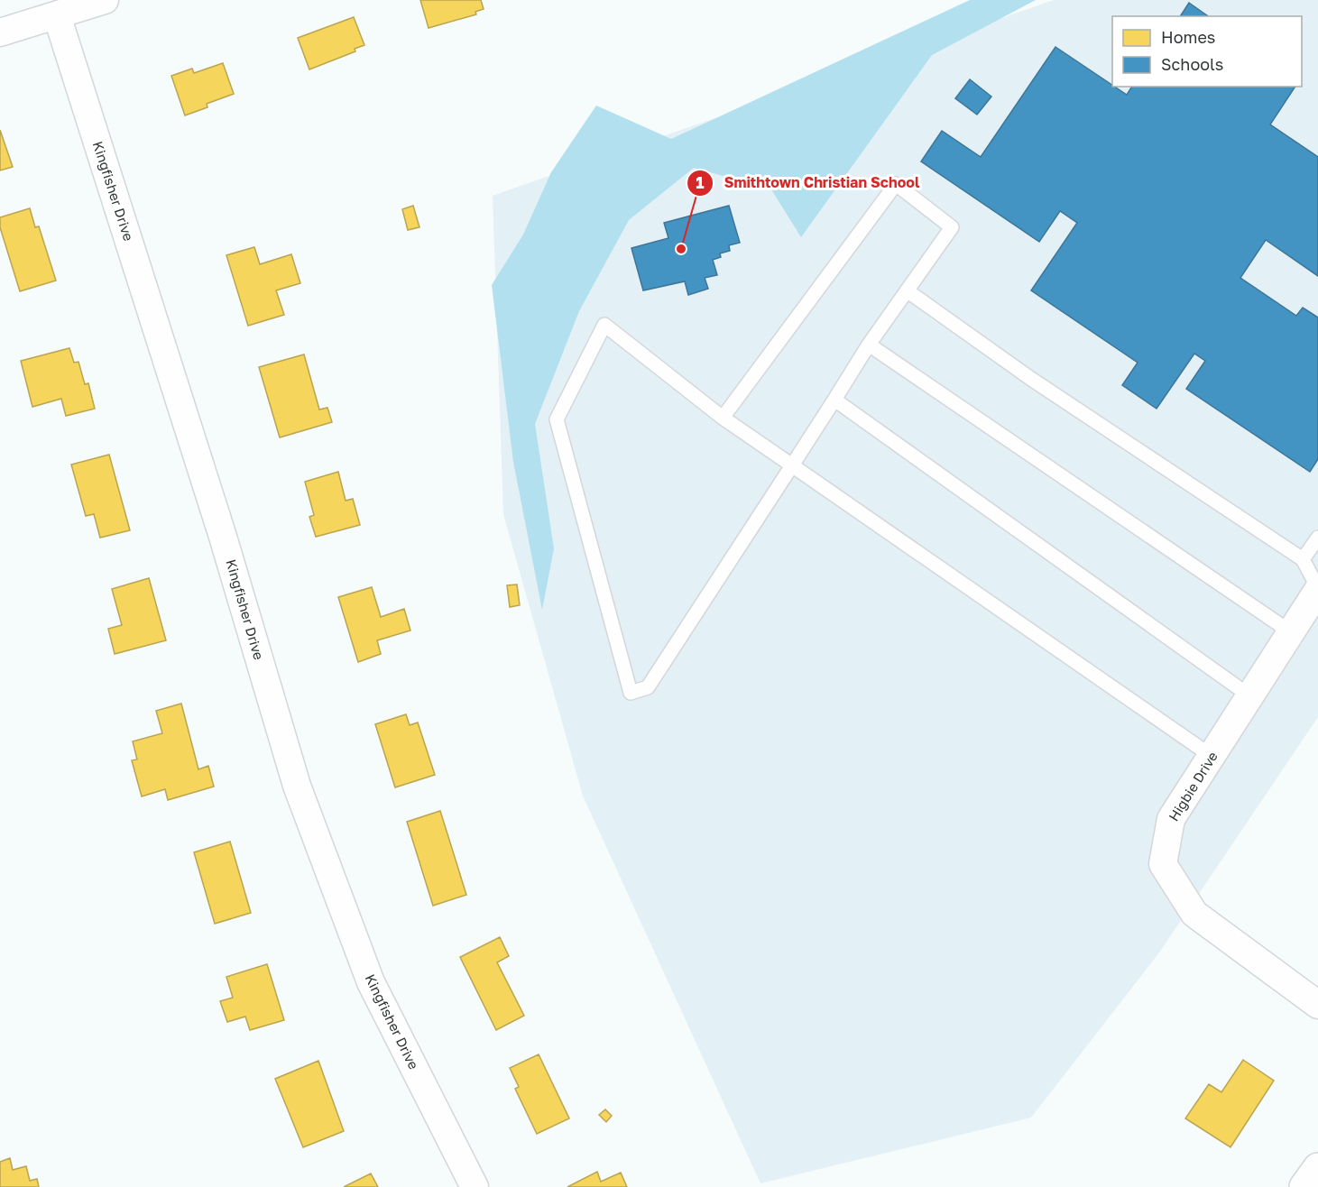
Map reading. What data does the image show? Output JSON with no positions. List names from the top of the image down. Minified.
{"streets":{"street":["Kingfisher Drive","Higbie Drive"]},"places":["Smithtown Christian School"],"legend":["Homes","Schools"]}
